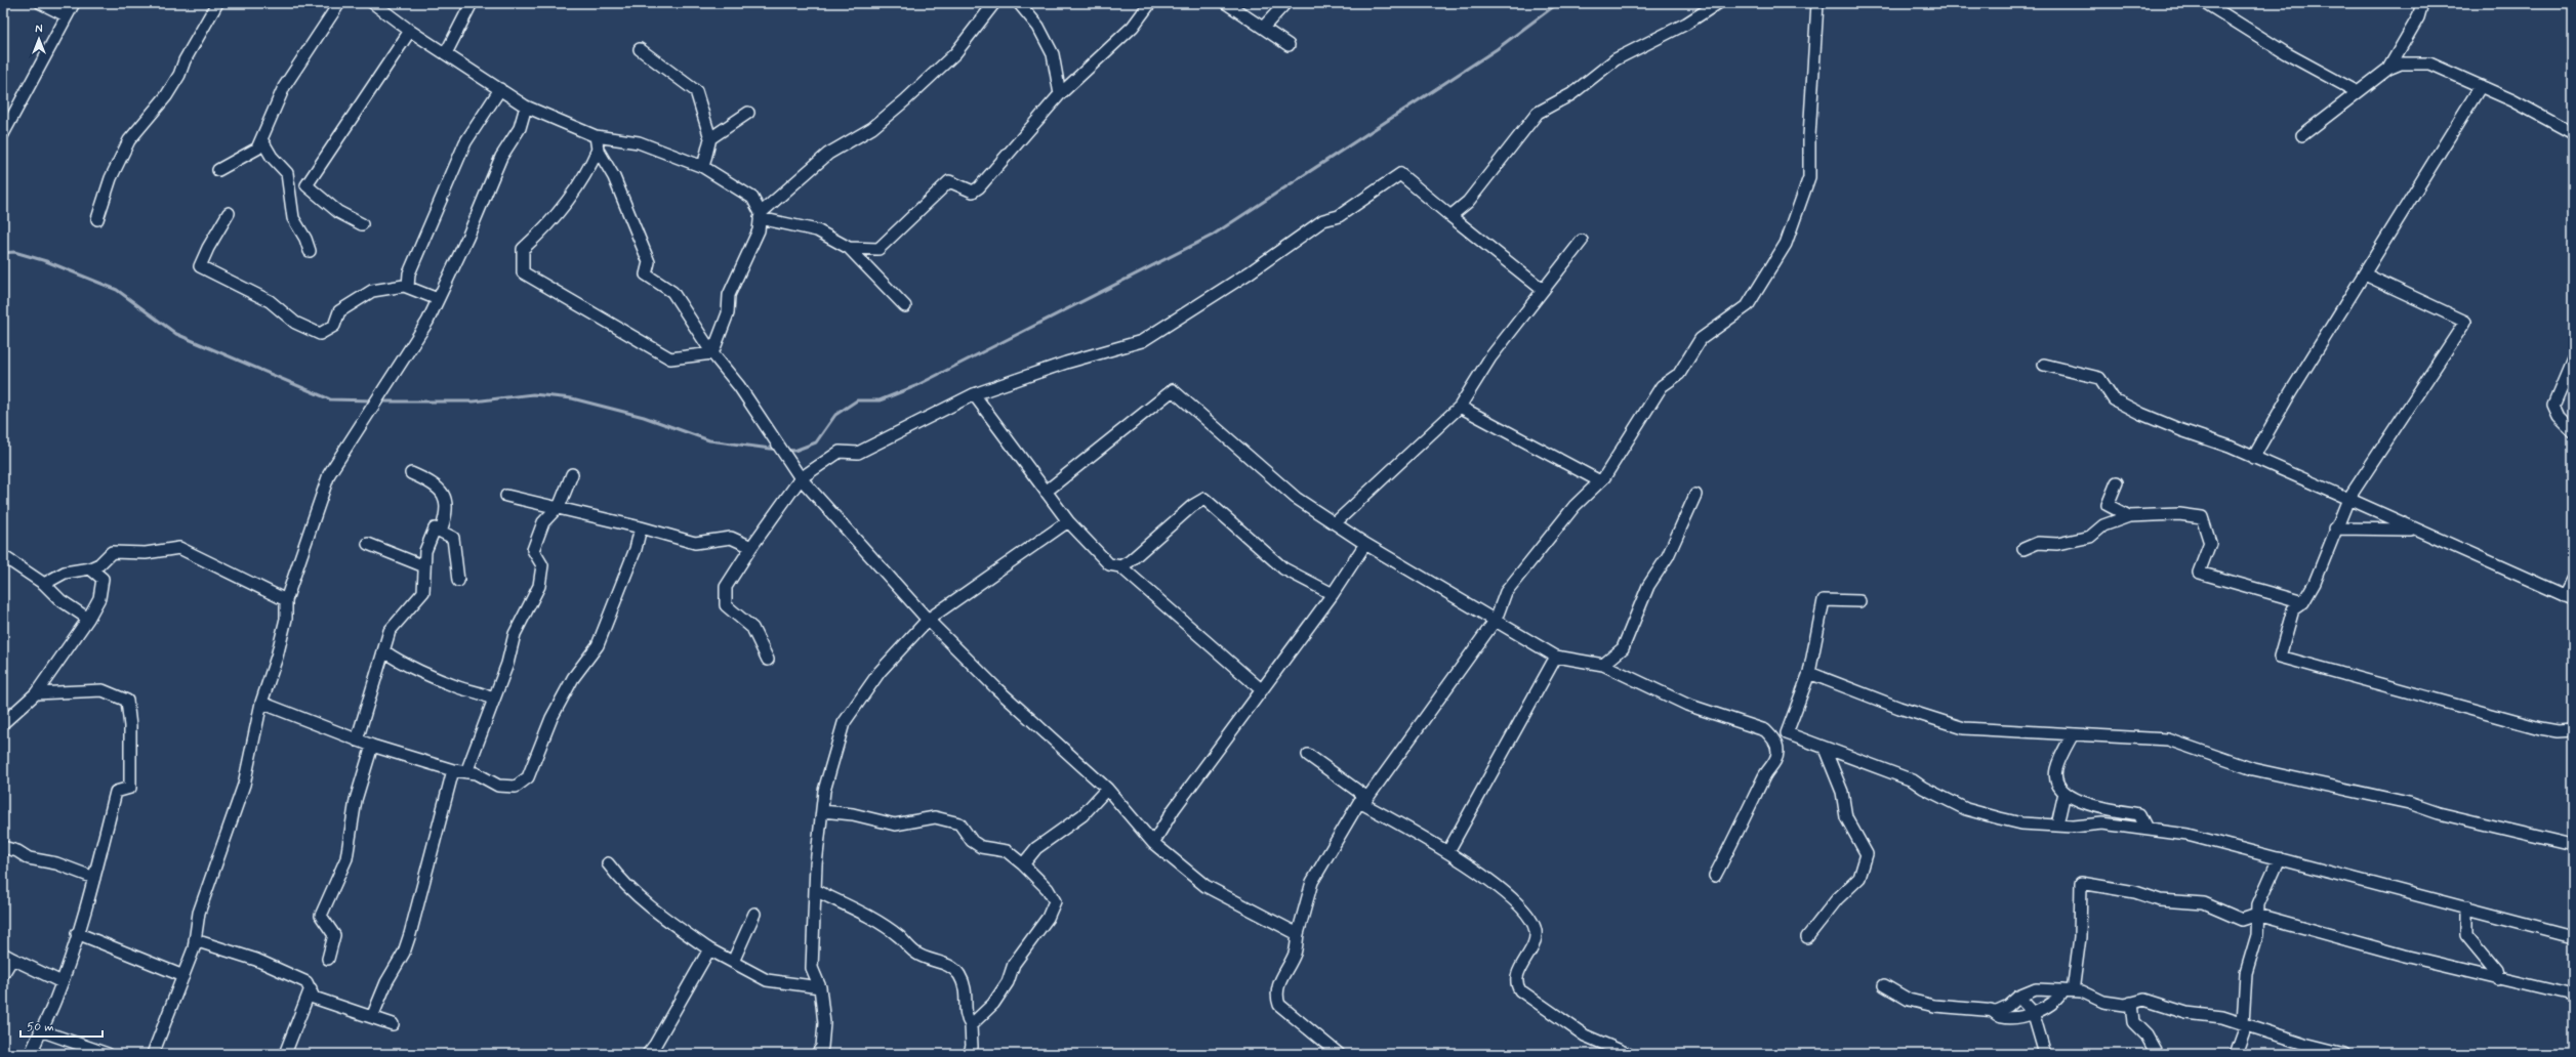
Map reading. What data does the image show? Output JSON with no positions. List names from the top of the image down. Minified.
{"scale_bar":"50 m","north":"top"}
